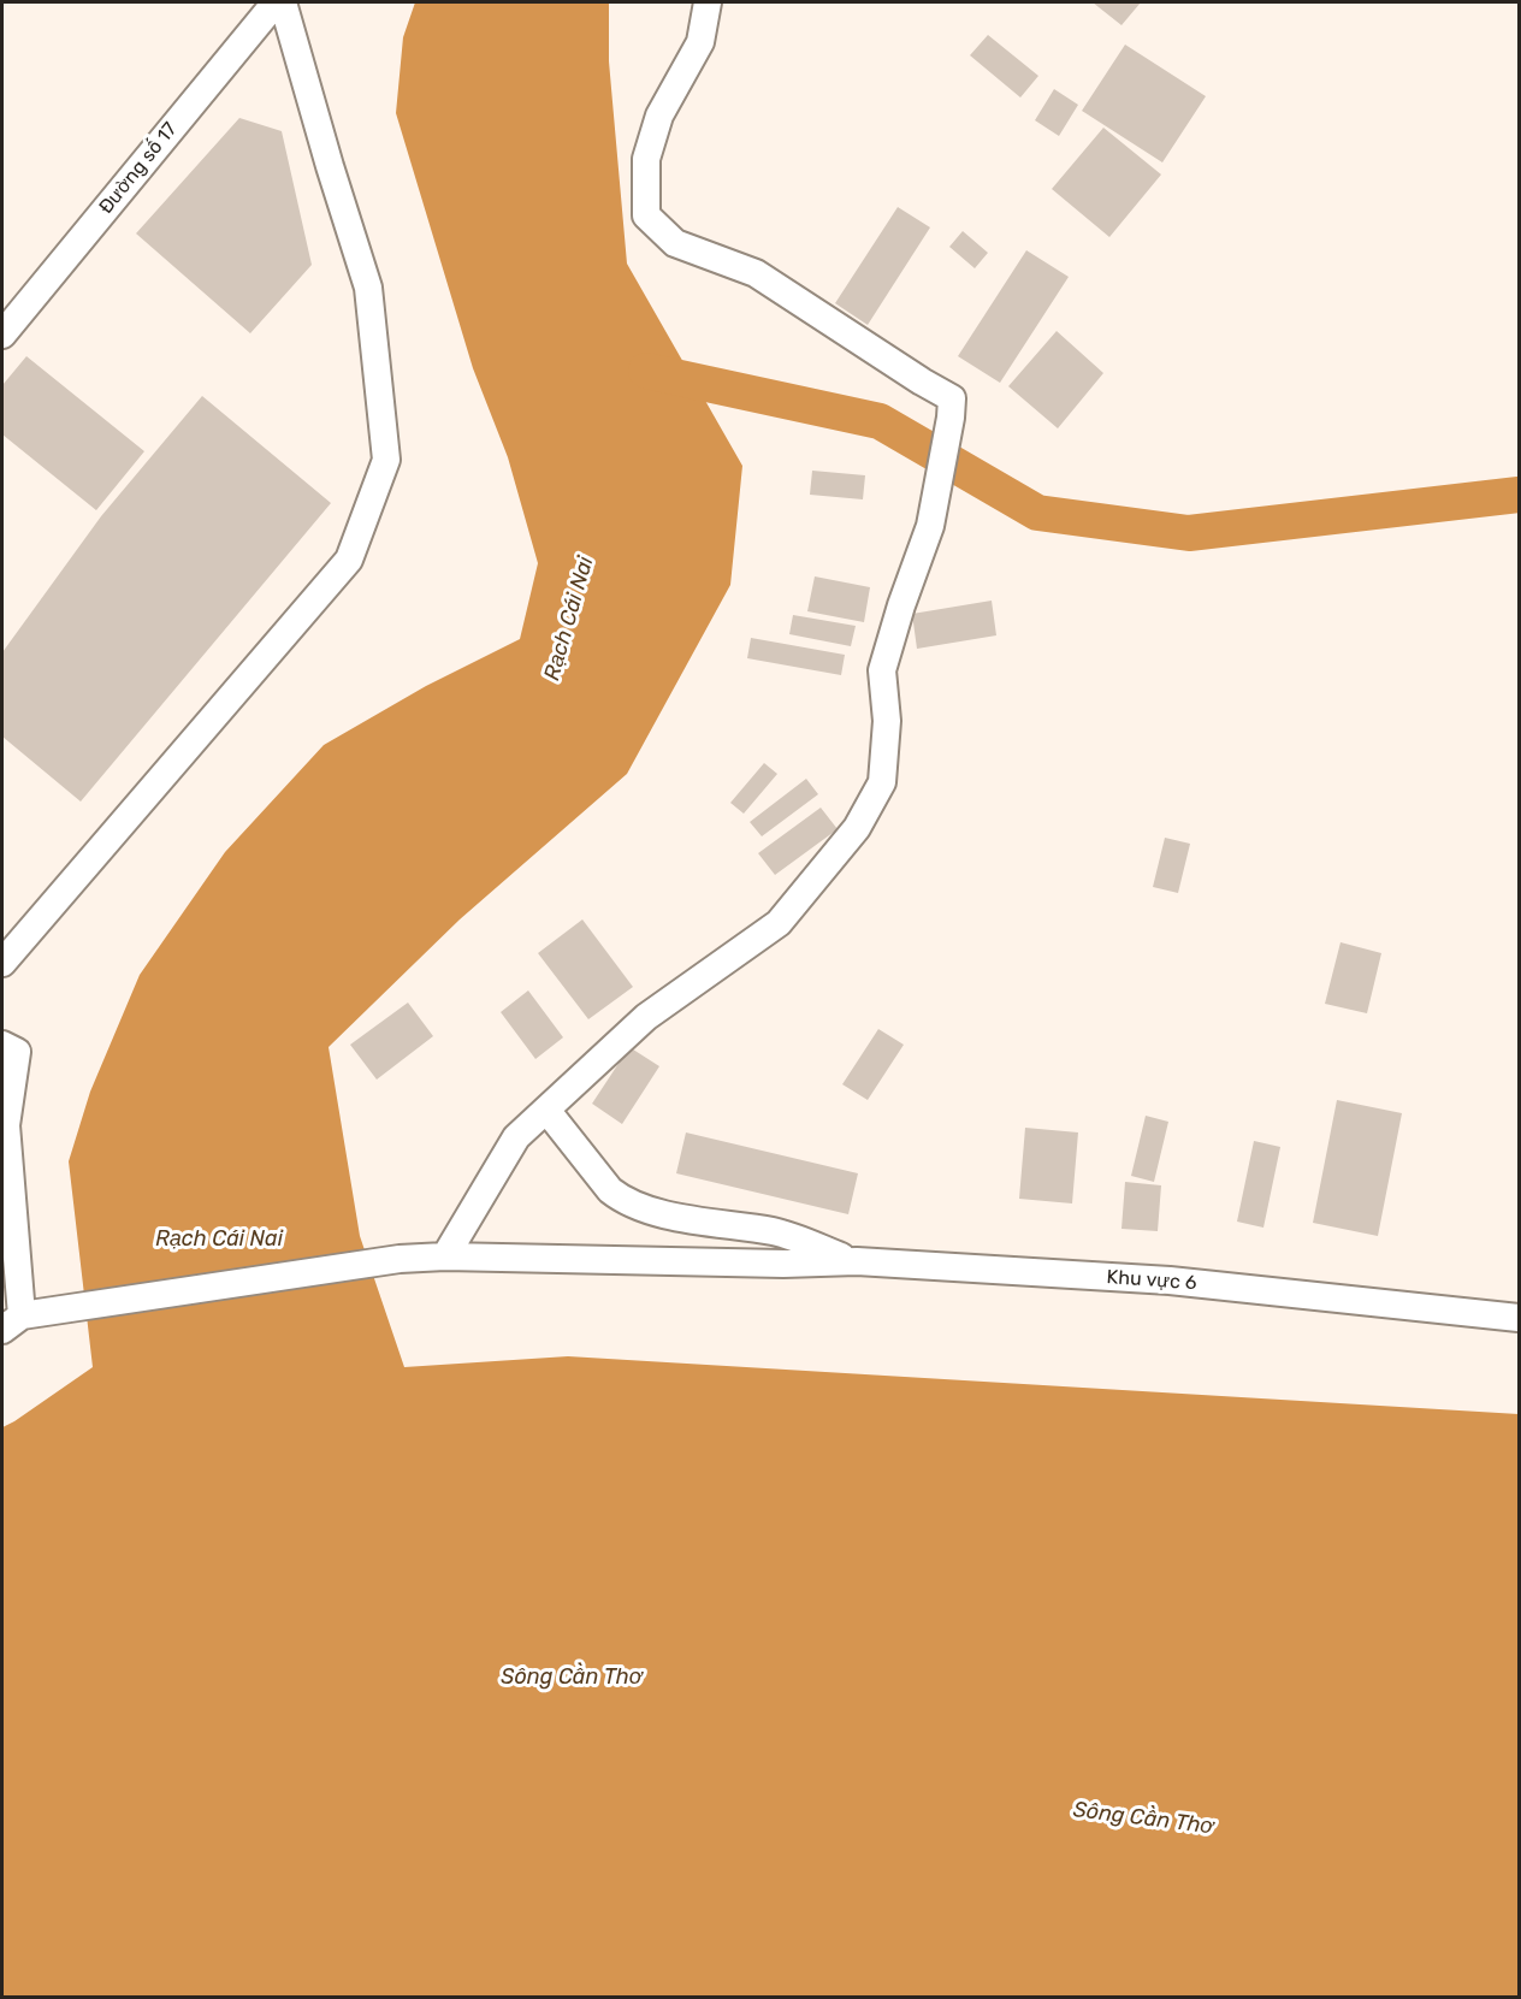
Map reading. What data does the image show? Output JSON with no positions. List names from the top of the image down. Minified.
{"streets":{"street":["Đường số 17","Khu vực 6"]},"water":["Rạch Cái Nai","Sông Cần Thơ"]}
